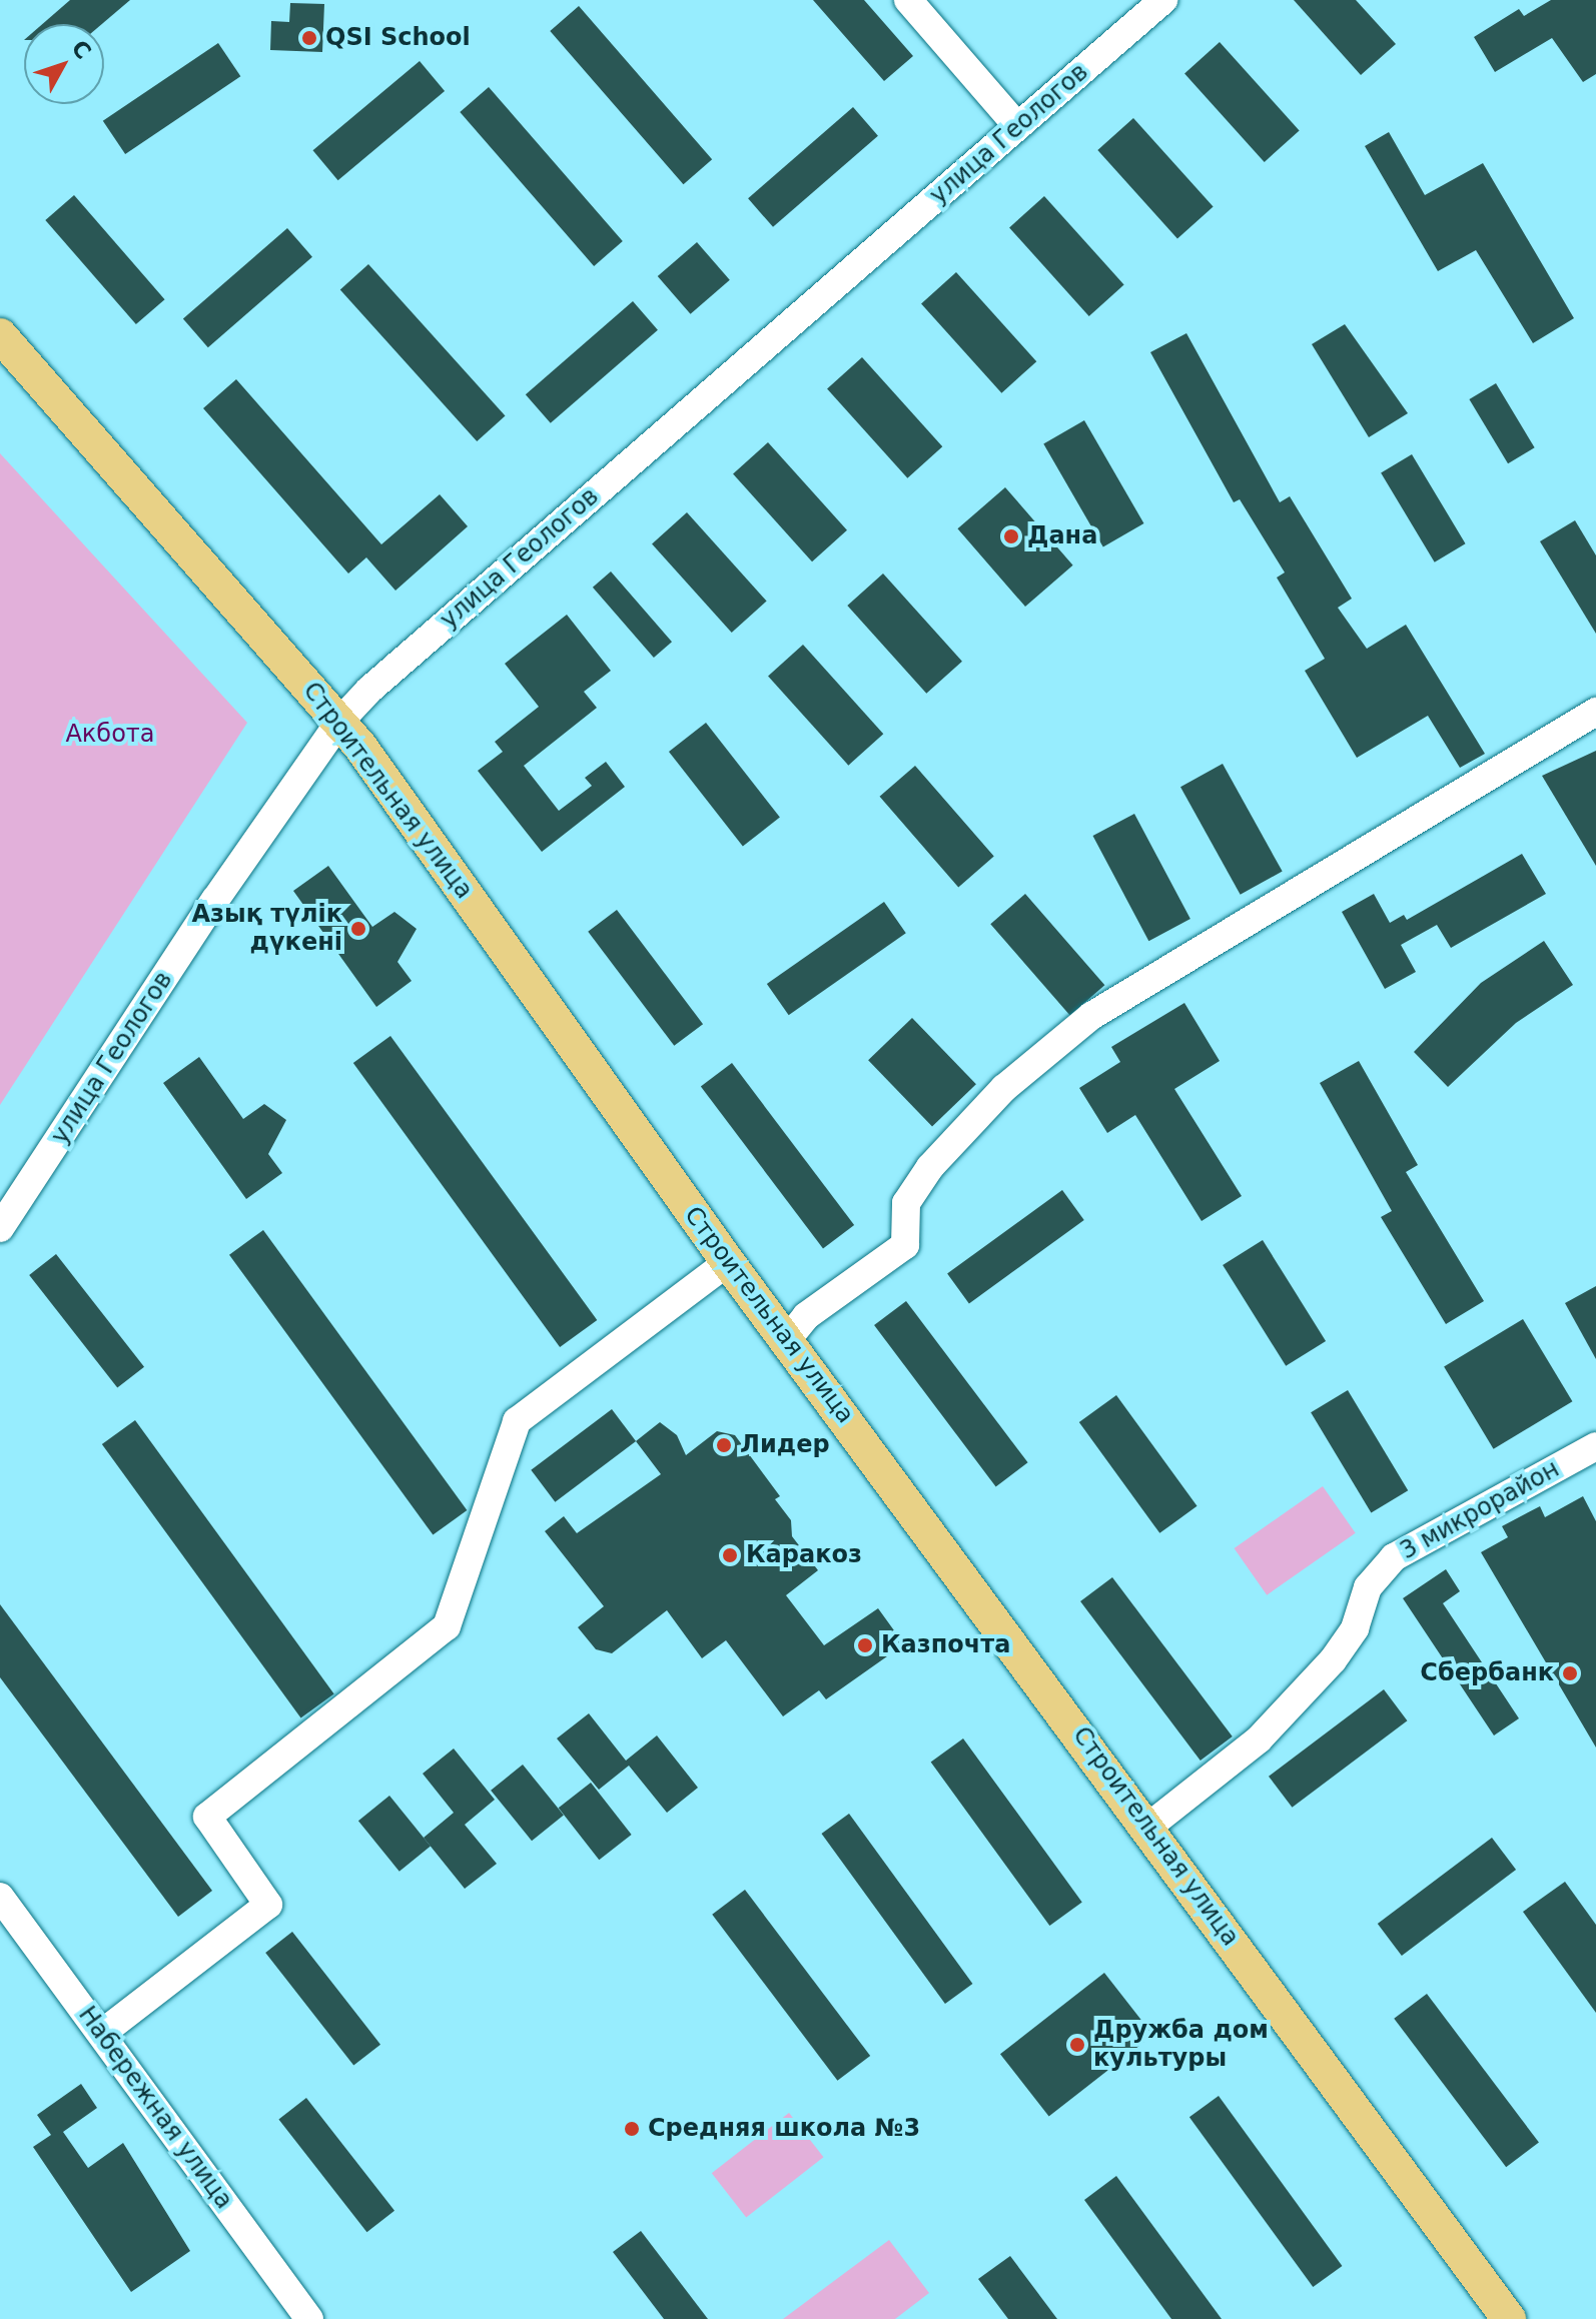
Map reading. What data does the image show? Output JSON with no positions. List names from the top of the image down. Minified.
{"streets":{"main road":["Строительная улица"],"street":["улица Геологов","3 микрорайон","Набережная улица"]},"crossings":[["улица Геологов","Строительная улица"],["Строительная улица","3 микрорайон"]],"parks":["Акбота"],"places":["QSI School","Дана","Азық түлік дүкені","Лидер","Каракоз","Казпочта","Сбербанк","Дружба дом культуры","Средняя школа №3"],"north":"top right"}
